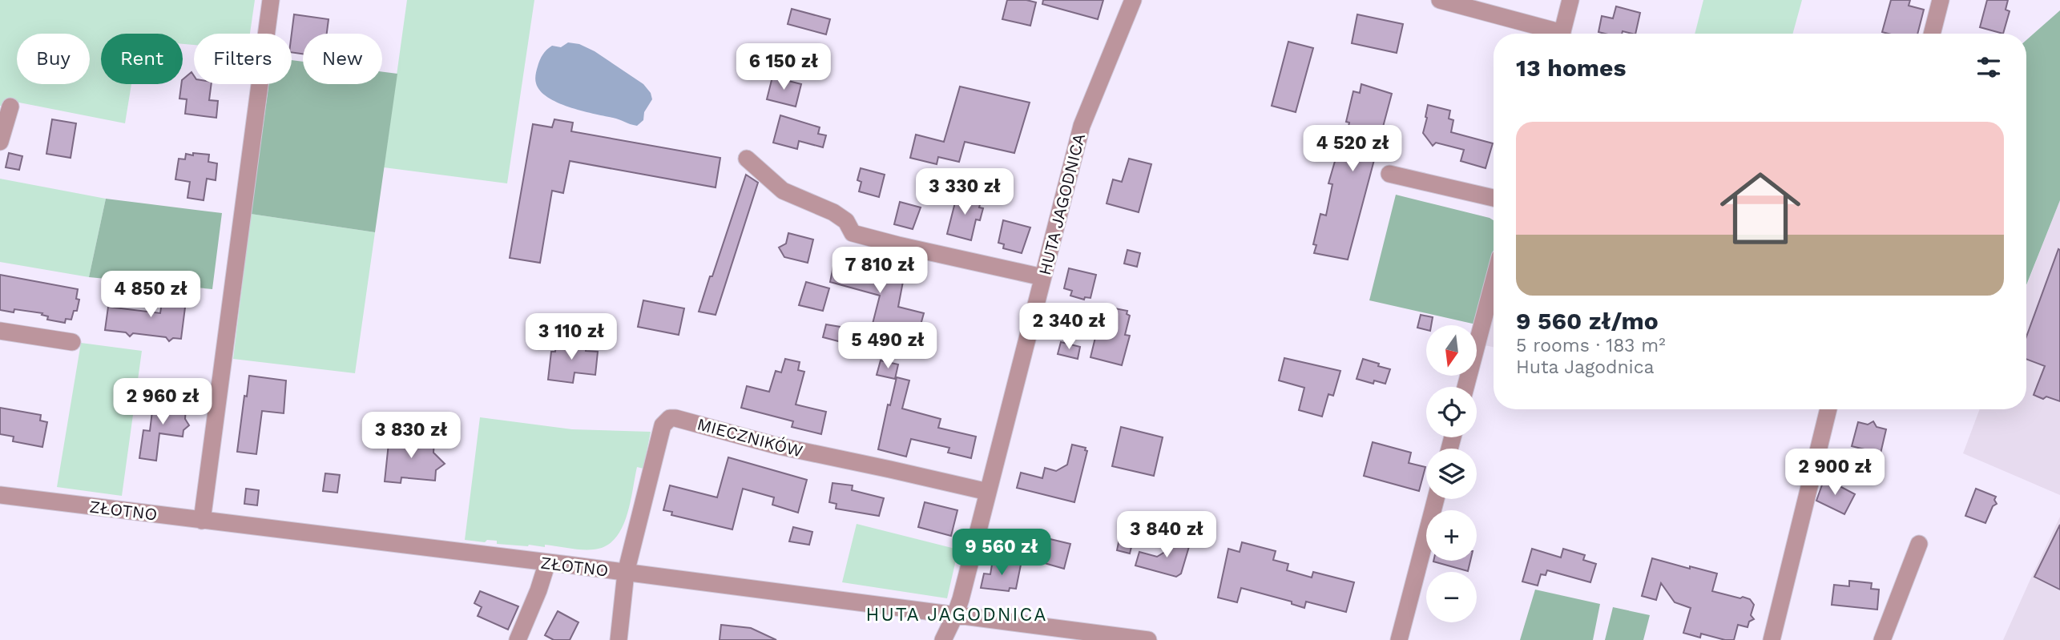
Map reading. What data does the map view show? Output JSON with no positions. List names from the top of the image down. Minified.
{"streets":{"street":["HUTA JAGODNICA","MIECZNIKÓW","ZŁOTNO"]},"crossings":[["HUTA JAGODNICA","MIECZNIKÓW"],["HUTA JAGODNICA","ZŁOTNO"],["MIECZNIKÓW","ZŁOTNO"]],"districts":["HUTA JAGODNICA"],"north":"bottom","page":{"chip":["Buy","Rent","Filters","New"],"heading":"13 homes","price":["6 150 zł","4 520 zł","3 330 zł","7 810 zł","4 850 zł","2 340 zł","3 110 zł","5 490 zł","2 960 zł","3 830 zł","2 900 zł","3 840 zł","9 560 zł"],"list":[{"name":"9 560 zł/mo","note":"5 rooms · 183 m² · Huta Jagodnica"}],"map_buttons":["+","−"]}}
